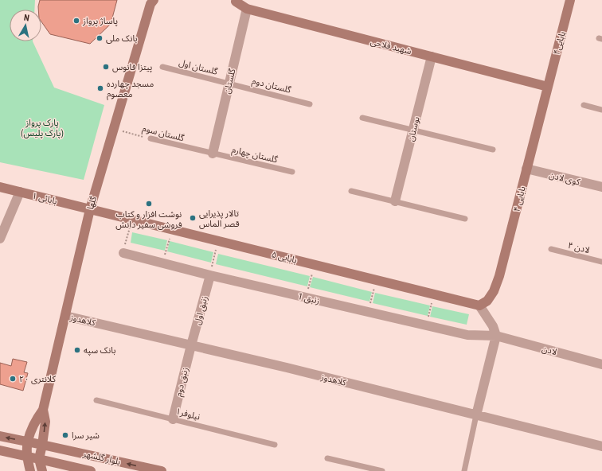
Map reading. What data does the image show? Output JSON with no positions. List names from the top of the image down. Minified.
{"streets":{"main road":["بابایی۴","شهید فلاحی","بابائی ۱","بابایی ۴","گلها","۵ بابایی","بلوار گلشهر"],"street":["گلستان","بوستان","کوی لادن","زنبق 1","زنبق اول","کلاهدوز","لادن","زنبق دوم"],"lane":["گلستان اول","گلستان دوم","گلستان سوم","گلستان چهارم","لادن ۴","نیلوفر۱"]},"crossings":[["بابایی۴","شهید فلاحی"],["بابایی۴","بابایی ۴"],["شهید فلاحی","گلستان"],["شهید فلاحی","بوستان"],["شهید فلاحی","بابایی ۴"],["گلستان اول","گلستان"],["گلستان اول","گلستان دوم"],["گلستان","گلستان دوم"],["گلستان","گلستان سوم"],["گلستان","گلستان چهارم"],["گلستان سوم","گلستان چهارم"],["گلستان سوم","گلها"],["کوی لادن","بابایی ۴"],["بابائی ۱","گلها"],["بابائی ۱","۵ بابایی"],["بابایی ۴","۵ بابایی"],["گلها","۵ بابایی"],["گلها","کلاهدوز"],["زنبق 1","زنبق اول"],["زنبق 1","لادن"],["زنبق اول","کلاهدوز"],["زنبق اول","زنبق دوم"],["کلاهدوز","زنبق دوم"],["زنبق دوم","نیلوفر۱"]],"parks":["پارک پرواز (پارک پلیس)"],"places":["پاساژ پرواز","بانک ملی","پیتزا فانوس","مسجد چهارده معصوم","نوشت افزار و کتاب فروشی سفیر دانش","تالار پذیرایی قصر الماس","بانک سپه","کلانتری ۲۰","شیر سرا"],"north":"top"}
